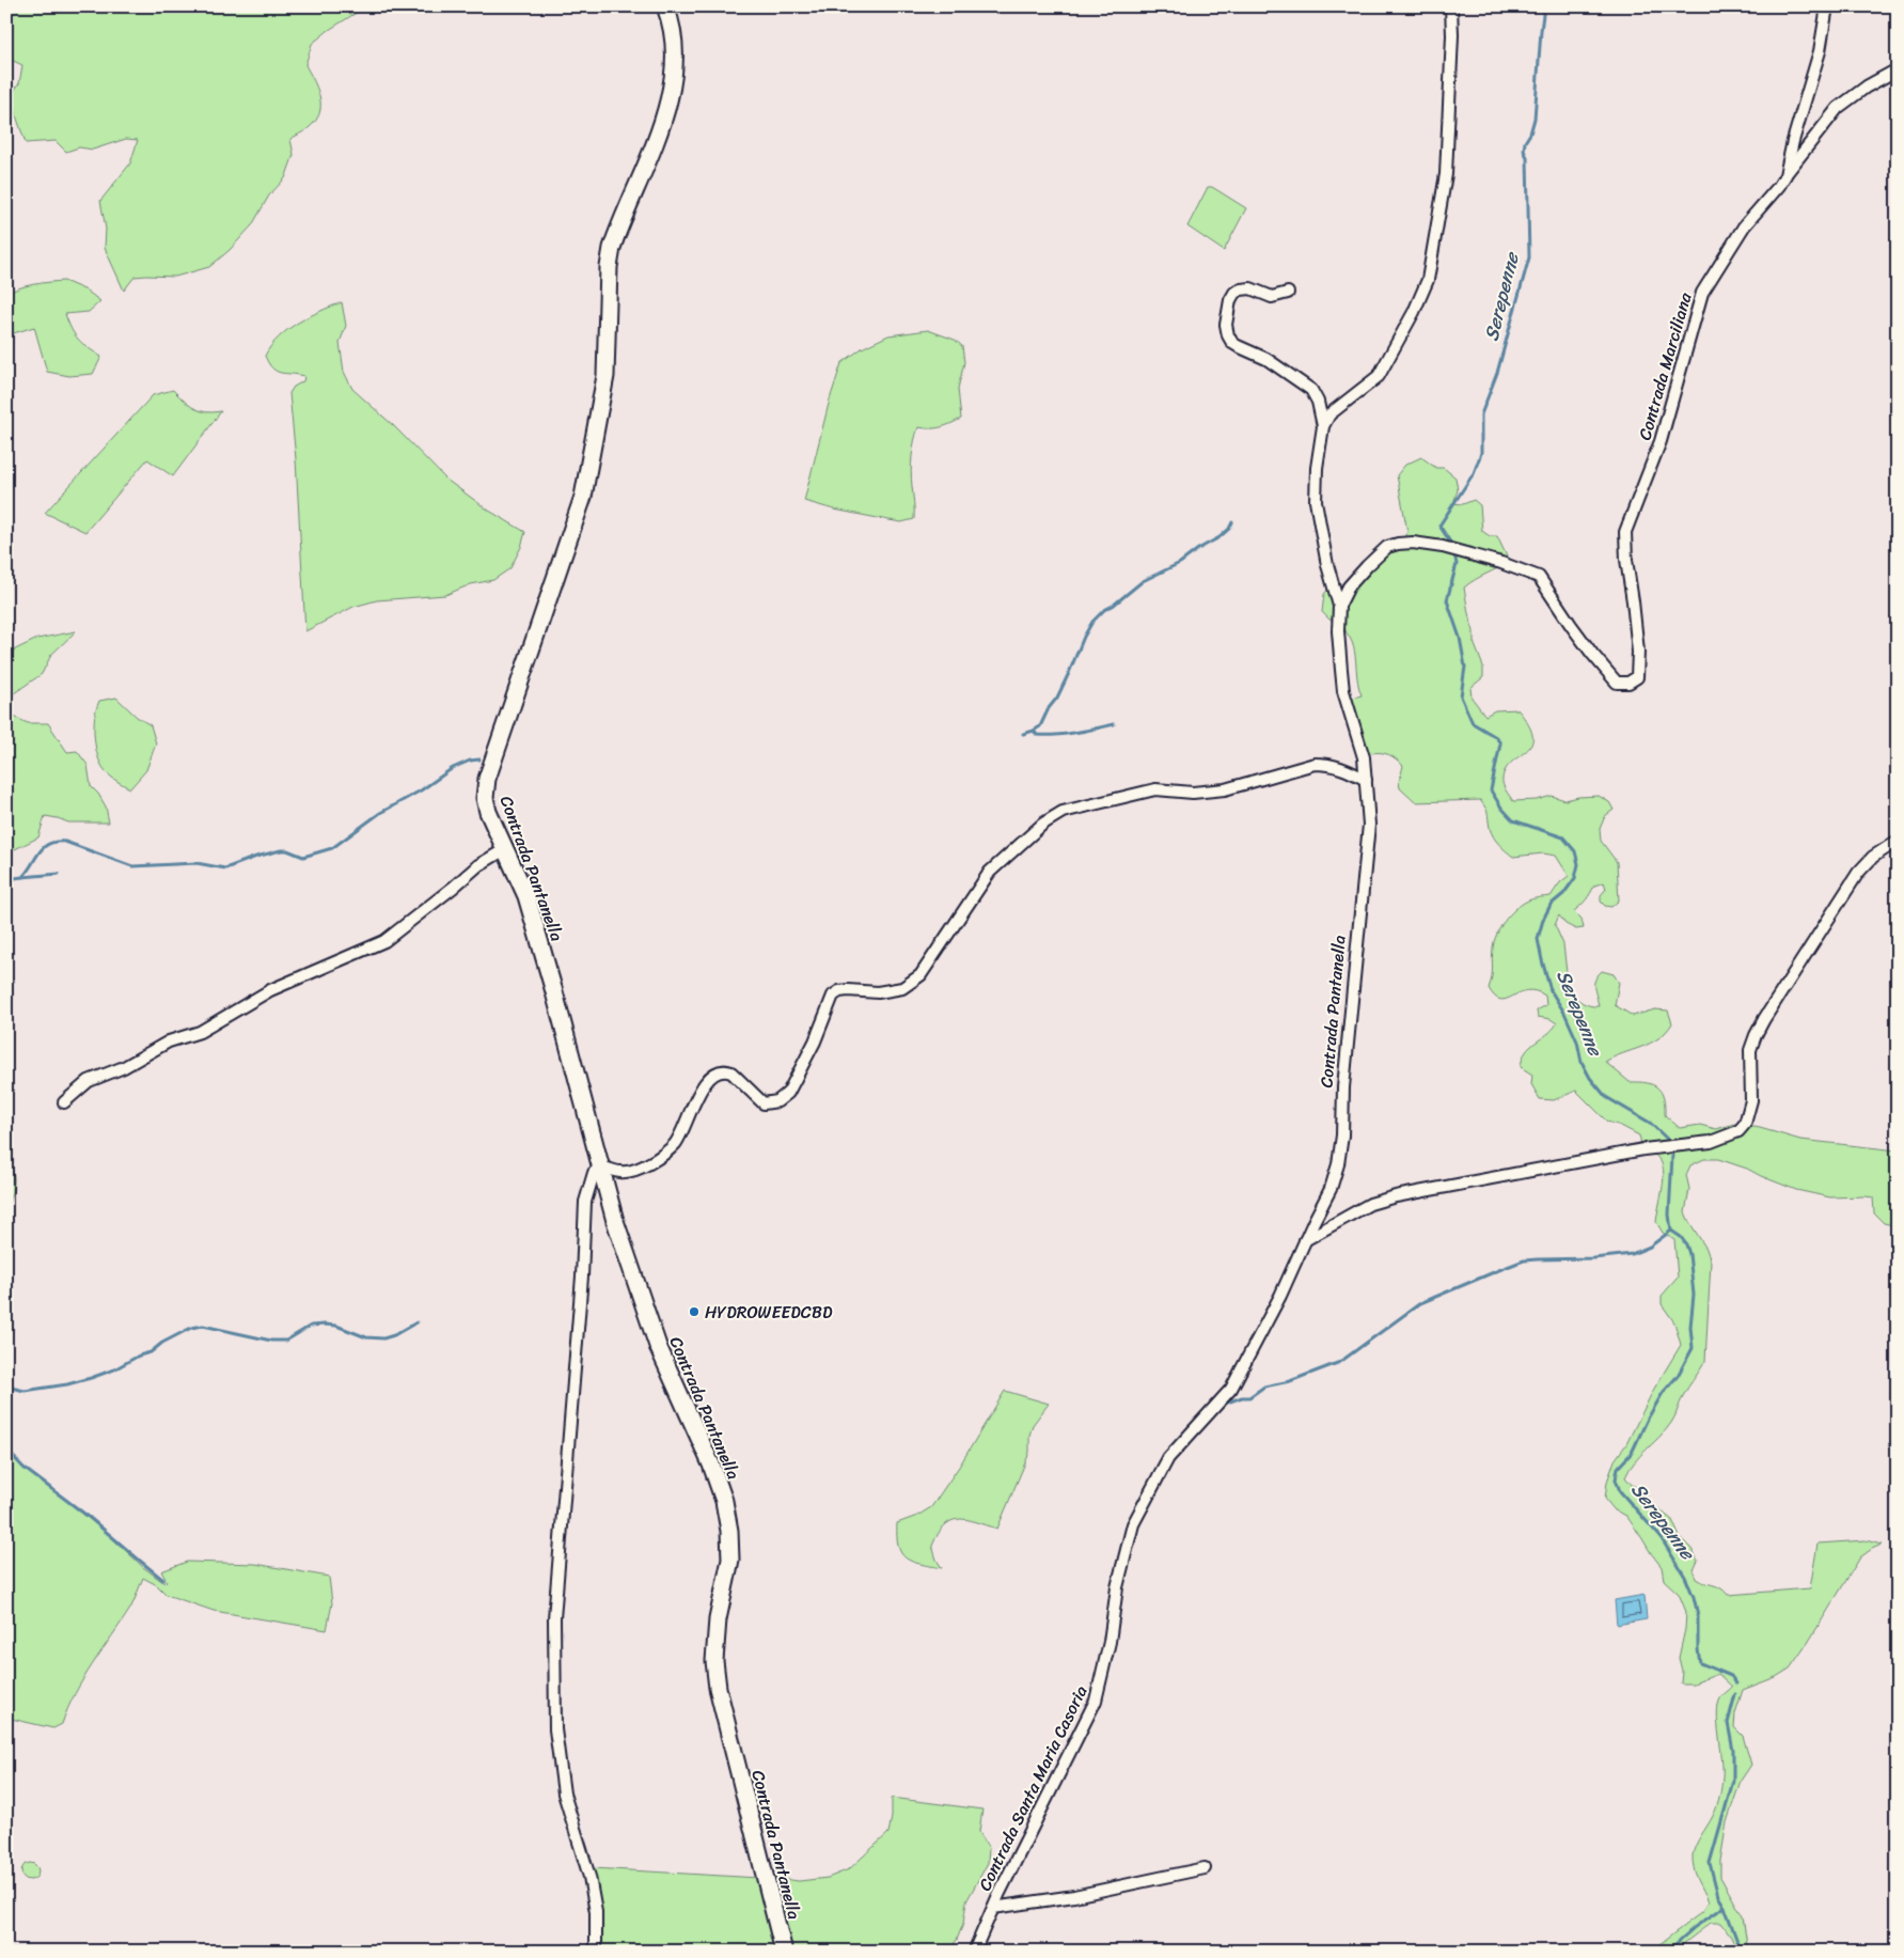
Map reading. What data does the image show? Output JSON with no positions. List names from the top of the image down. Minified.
{"streets":{"street":["Contrada Marciliana","Contrada Pantanella","Contrada Santa Maria Casoria"]},"crossings":[["Contrada Marciliana","Contrada Pantanella"],["Contrada Pantanella","Contrada Santa Maria Casoria"]],"water":["Serepenne"],"places":["HYDROWEEDCBD"]}
